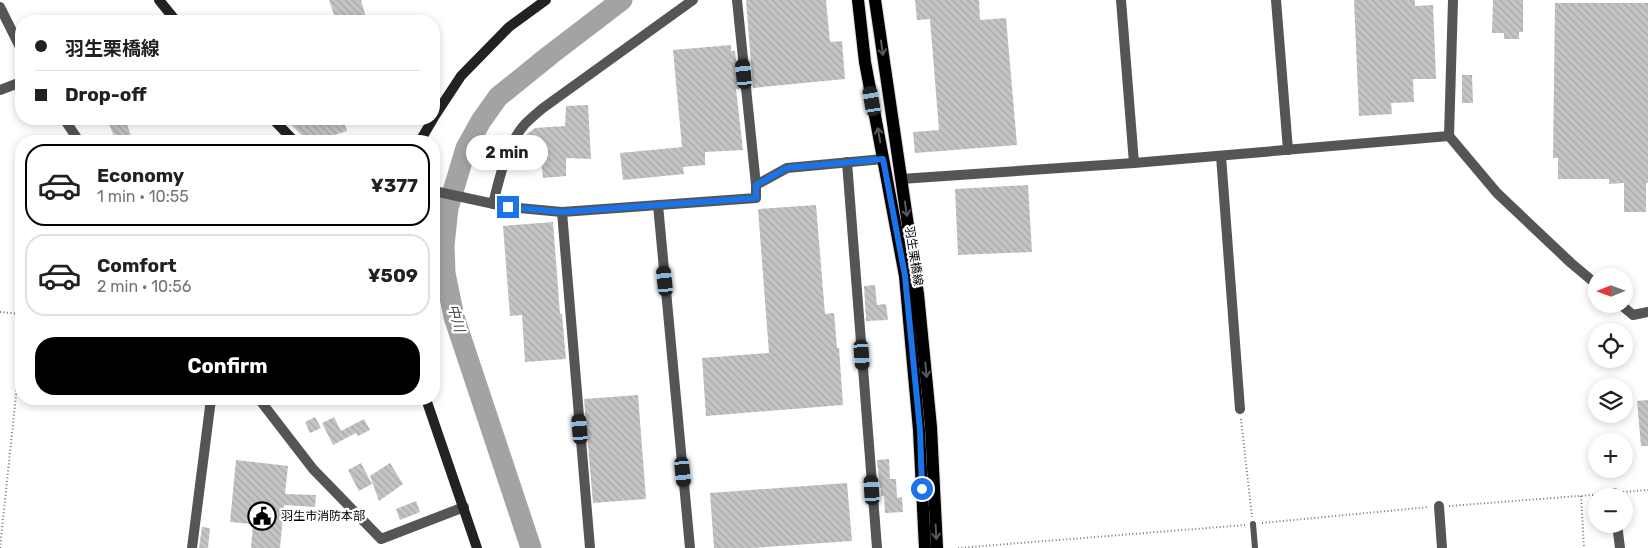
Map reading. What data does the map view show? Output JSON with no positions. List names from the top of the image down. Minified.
{"streets":{"main road":["羽生栗橋線"]},"water":["中川"],"places":{"public building":["羽生市消防本部"]},"north":"left","page":{"banner":["羽生栗橋線","Drop-off"],"bubble":"2 min","list":[{"name":"Economy","note":"1 min · 10:55","value":"¥377"},{"name":"Comfort","note":"2 min · 10:56","value":"¥509"}],"map_buttons":["+","−"],"buttons":"Confirm"}}
